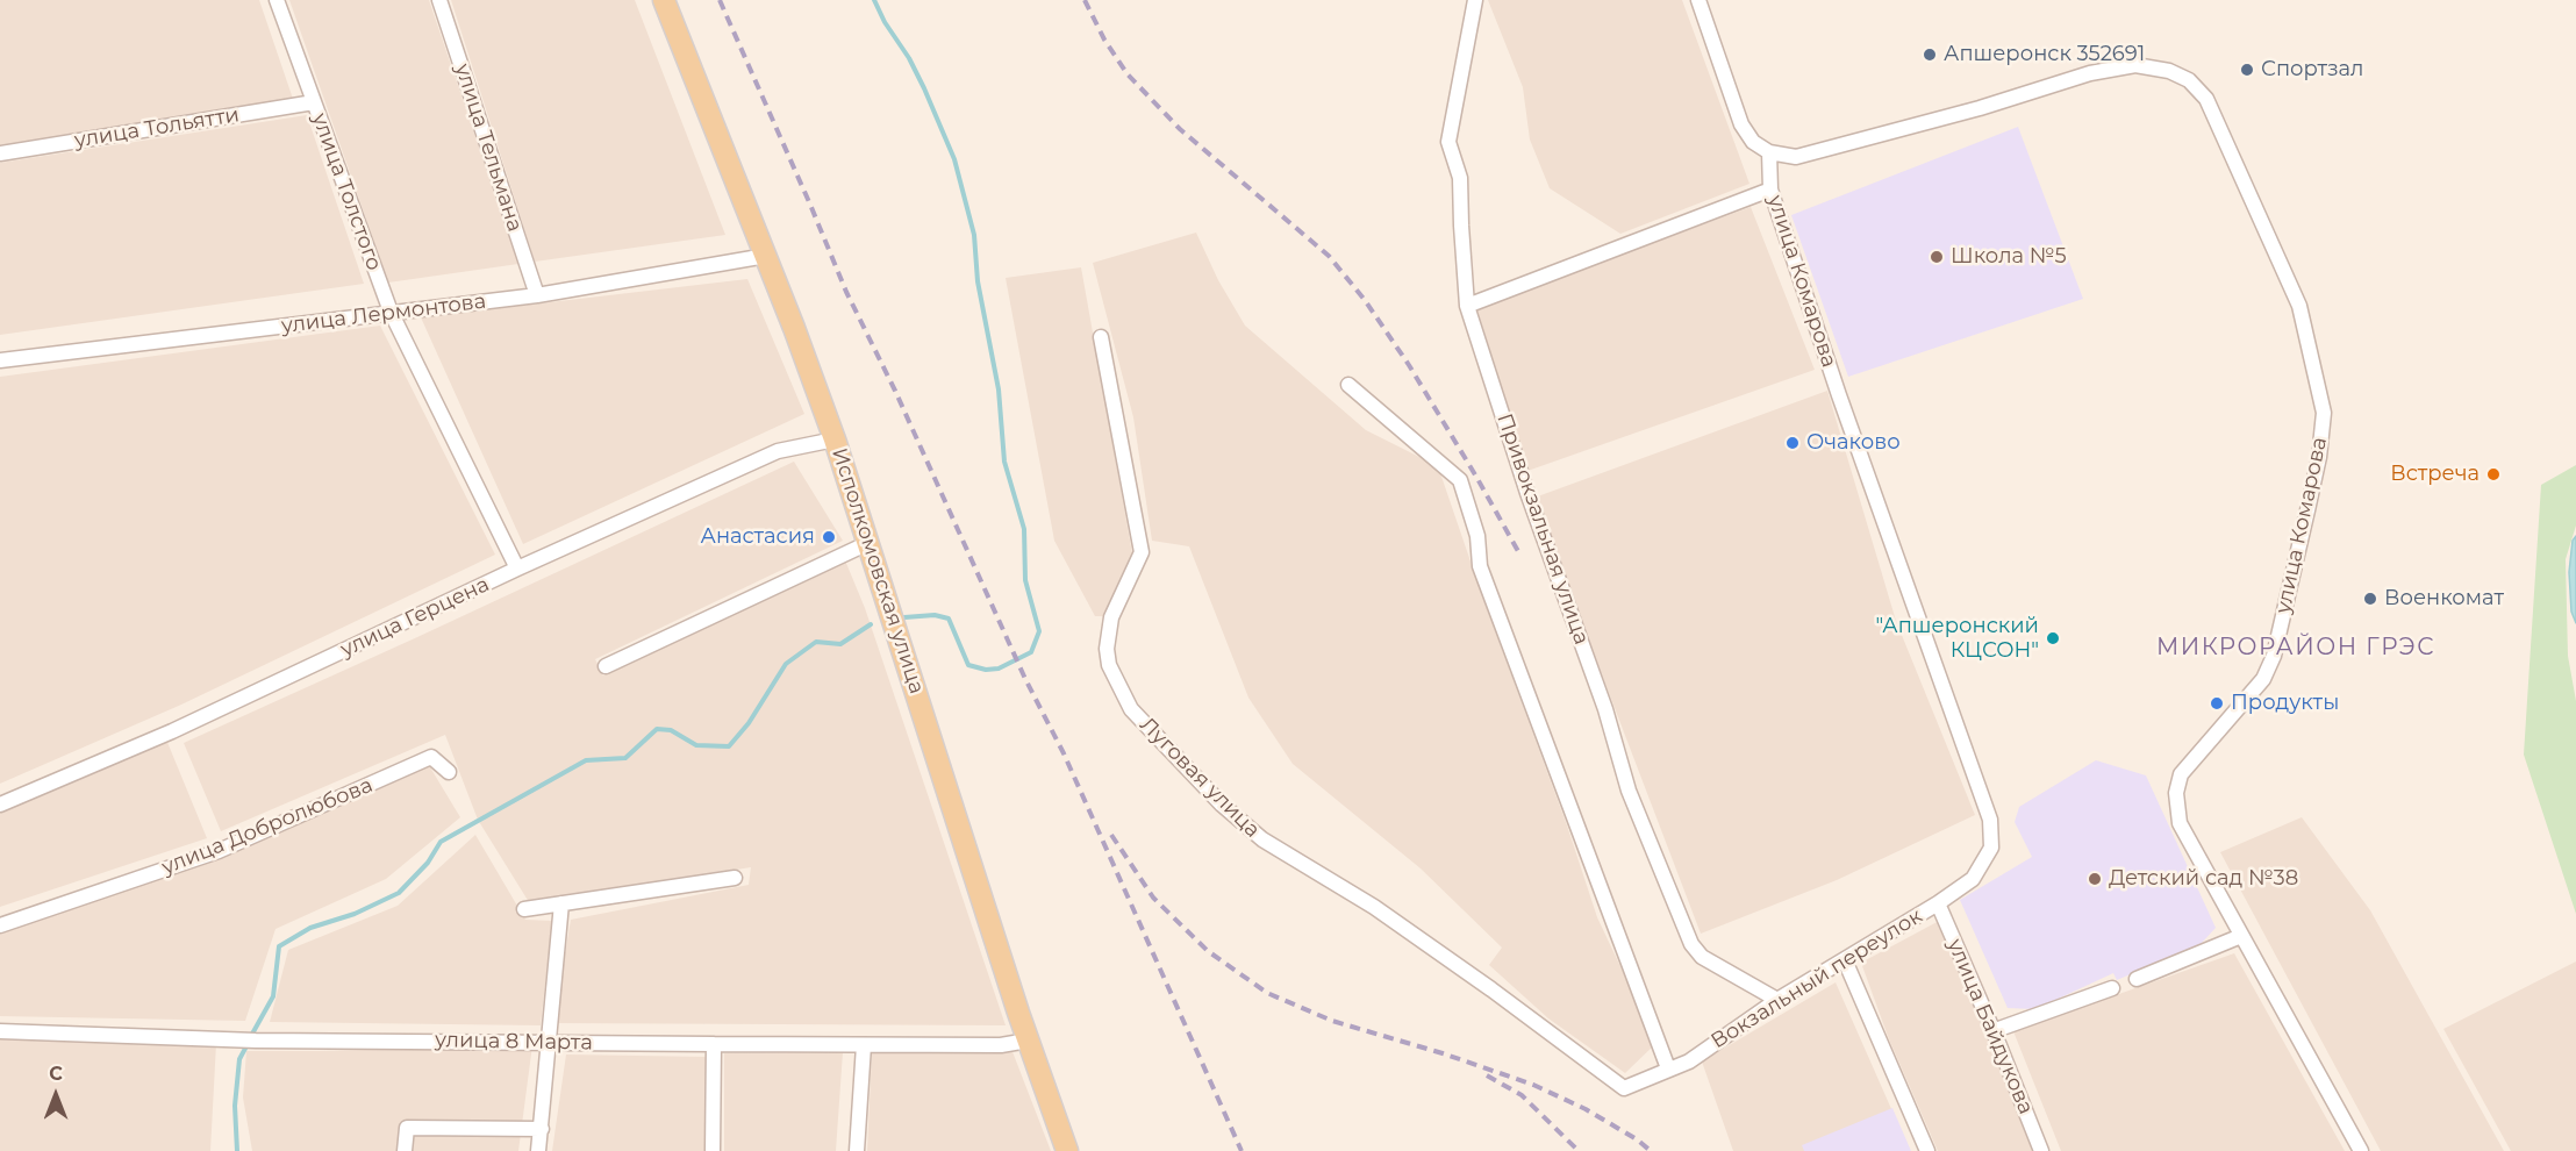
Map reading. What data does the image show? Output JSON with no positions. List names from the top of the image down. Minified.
{"streets":{"main road":["Исполкомовская улица"],"street":["улица Тольятти","улица Тельмана","улица Толстого","улица Комарова","улица Лермонтова","Привокзальная улица","улица Герцена","Луговая улица","улица Добролюбова","Вокзальный переулок","улица Байдукова","улица 8 Марта"]},"crossings":[["улица Тольятти","улица Толстого"],["улица Тельмана","улица Лермонтова"],["улица Толстого","улица Лермонтова"],["улица Толстого","улица Герцена"],["улица Комарова","Вокзальный переулок"],["улица Лермонтова","Исполкомовская улица"],["Привокзальная улица","Вокзальный переулок"],["Исполкомовская улица","улица Герцена"],["Исполкомовская улица","улица 8 Марта"],["Луговая улица","Вокзальный переулок"],["Вокзальный переулок","улица Байдукова"]],"districts":["МИКРОРАЙОН ГРЭС"],"places":["Апшеронск 352691","Спортзал","Школа №5","Очаково","Встреча","Анастасия","Военкомат","\"Апшеронский КЦСОН\"","Продукты","Детский сад №38"],"north":"top"}
